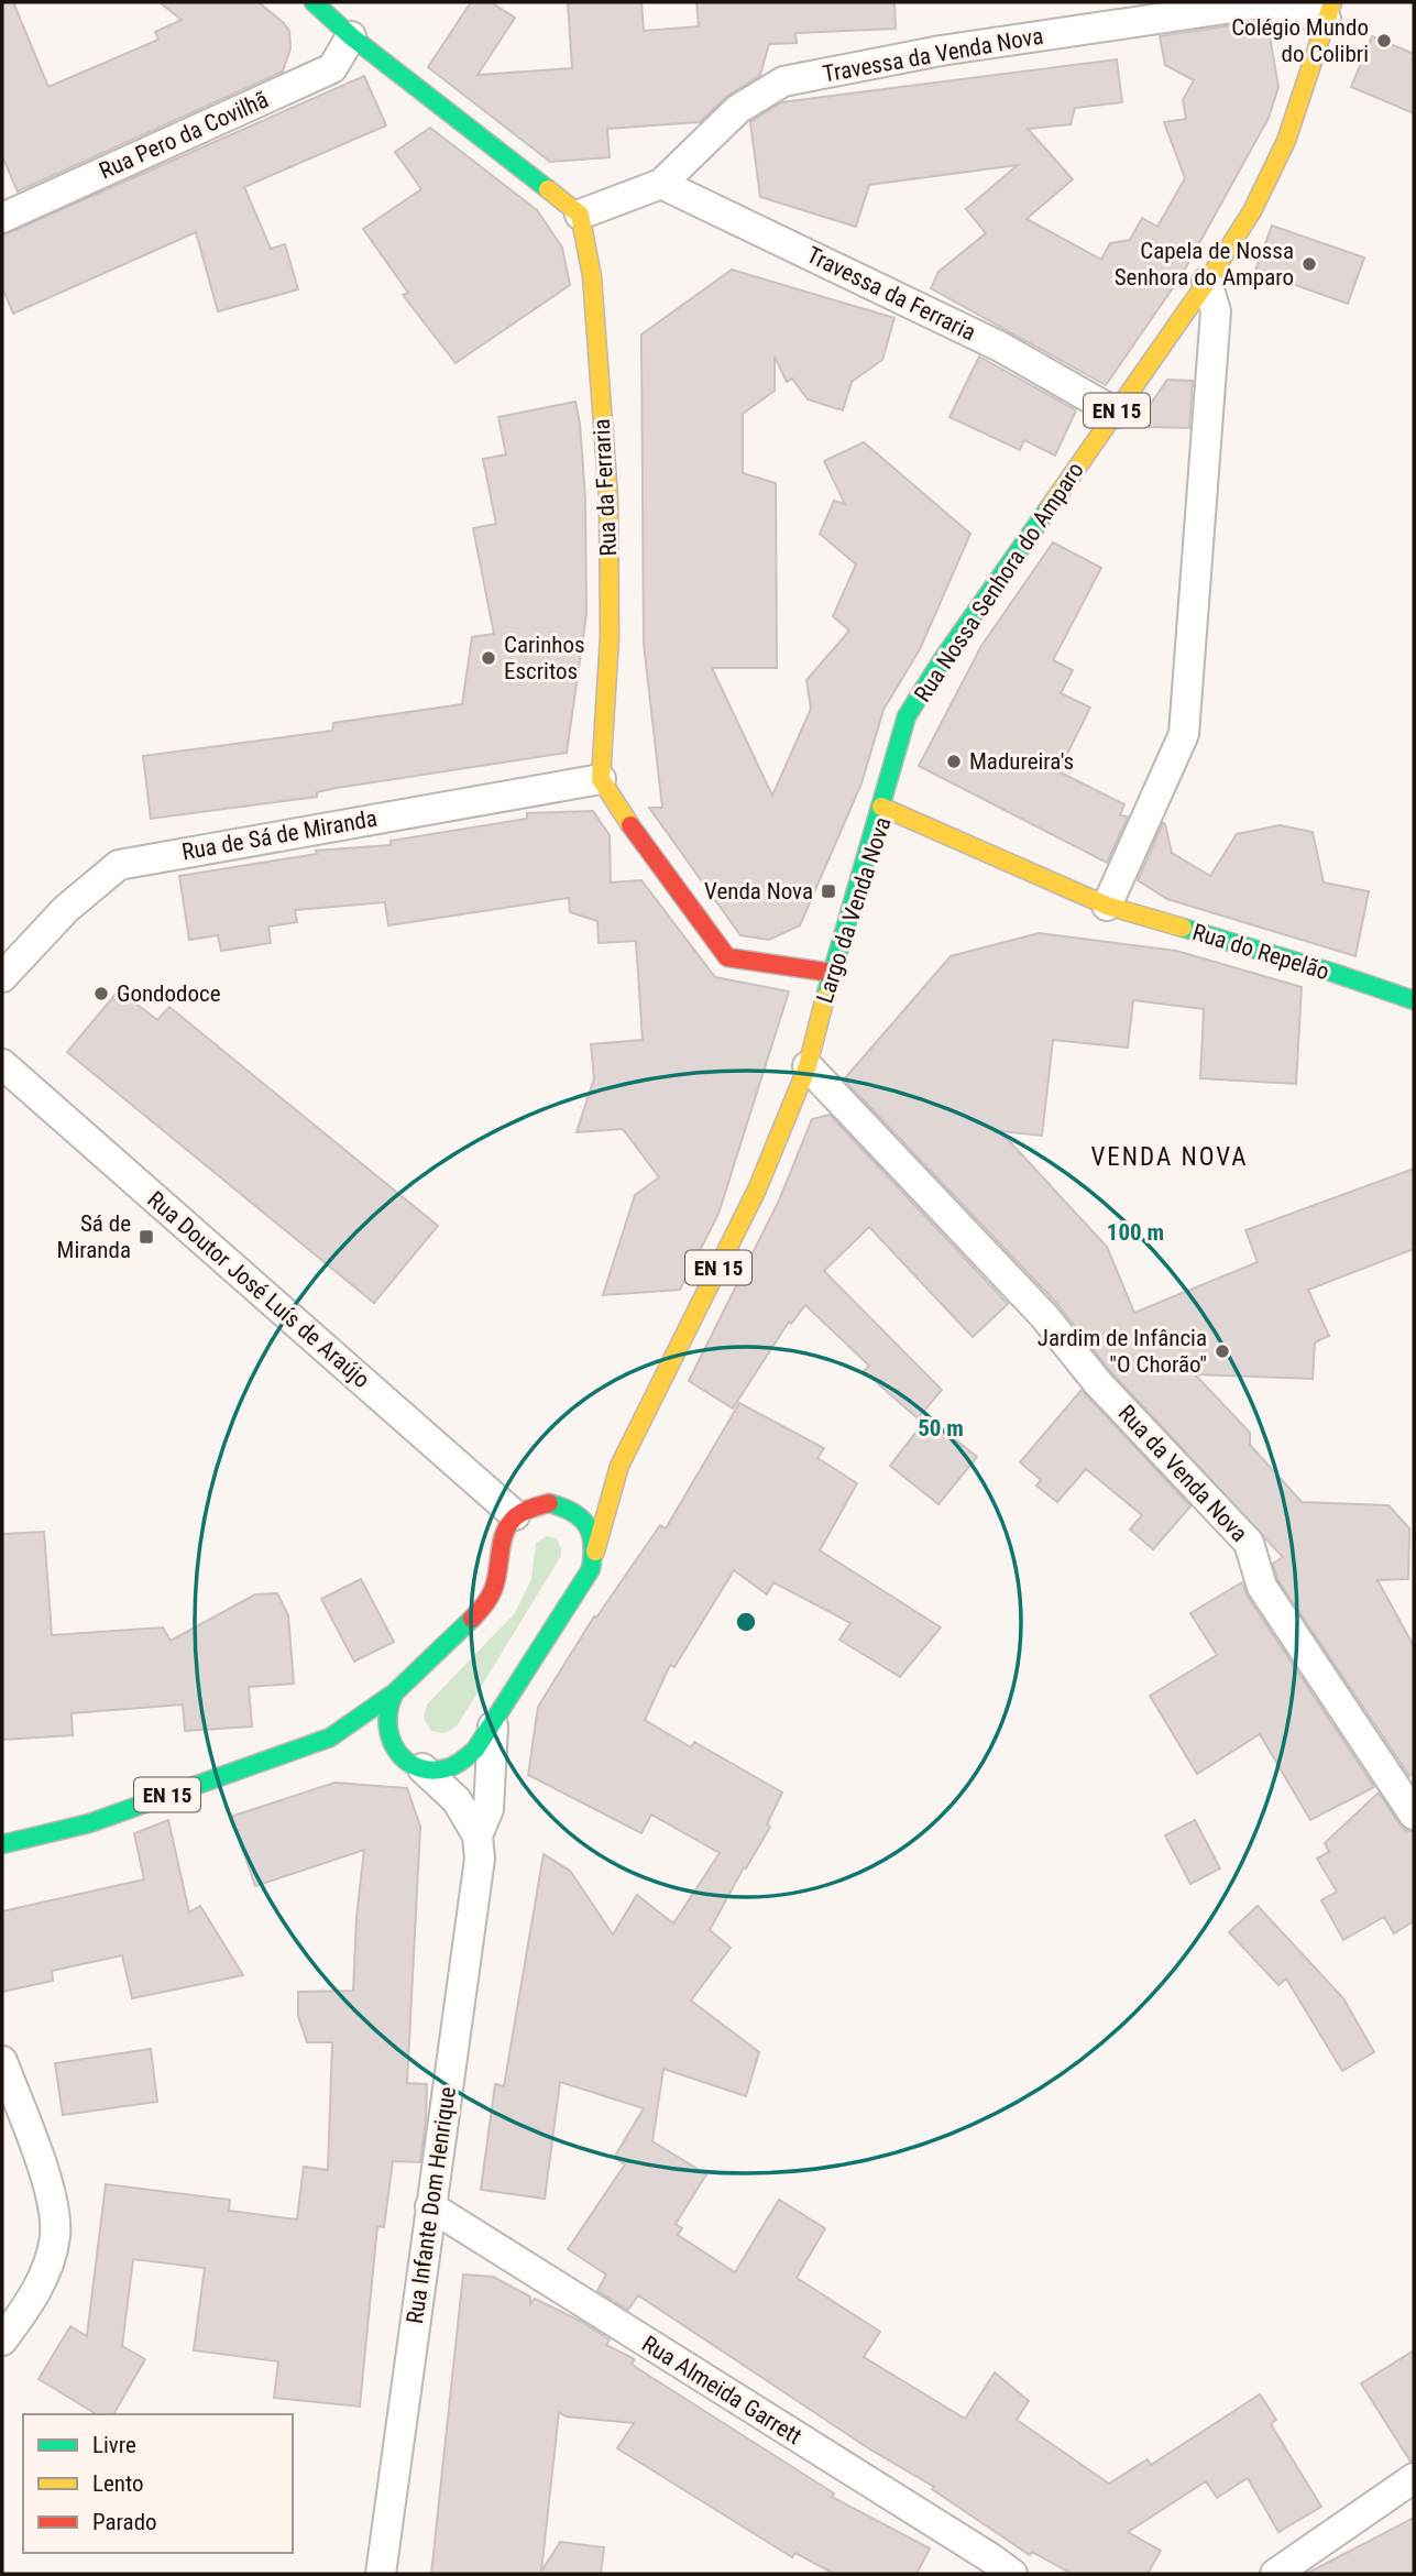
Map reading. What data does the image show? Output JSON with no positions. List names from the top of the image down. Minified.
{"streets":{"main road":["EN 15","Rua da Ferraria","Rua Nossa Senhora do Amparo","Largo da Venda Nova","Rua do Repelão"],"street":["Travessa da Venda Nova","Rua Pero da Covilhã","Travessa da Ferraria","Rua de Sá de Miranda","Rua Doutor José Luís de Araújo","Rua da Venda Nova","Rua Infante Dom Henrique","Rua Almeida Garrett"]},"crossings":[["Travessa da Venda Nova","Travessa da Ferraria"],["Travessa da Venda Nova","Rua da Ferraria"],["Travessa da Venda Nova","Rua Nossa Senhora do Amparo"],["Travessa da Ferraria","Rua Nossa Senhora do Amparo"],["EN 15","Largo da Venda Nova"],["EN 15","Rua da Venda Nova"],["Rua da Ferraria","Rua de Sá de Miranda"],["Rua Nossa Senhora do Amparo","Largo da Venda Nova"],["Largo da Venda Nova","Rua do Repelão"],["Largo da Venda Nova","Rua da Venda Nova"],["Rua Infante Dom Henrique","Rua Almeida Garrett"]],"districts":["VENDA NOVA"],"places":{"other":["Colégio Mundo do Colibri","Capela de Nossa Senhora do Amparo","Carinhos Escritos","Madureira's","Gondodoce","Jardim de Infância \"O Chorão\""],"transit":["Venda Nova","Sá de Miranda"]},"legend":["Livre","Lento","Parado"],"rings":["100 m","50 m"]}
